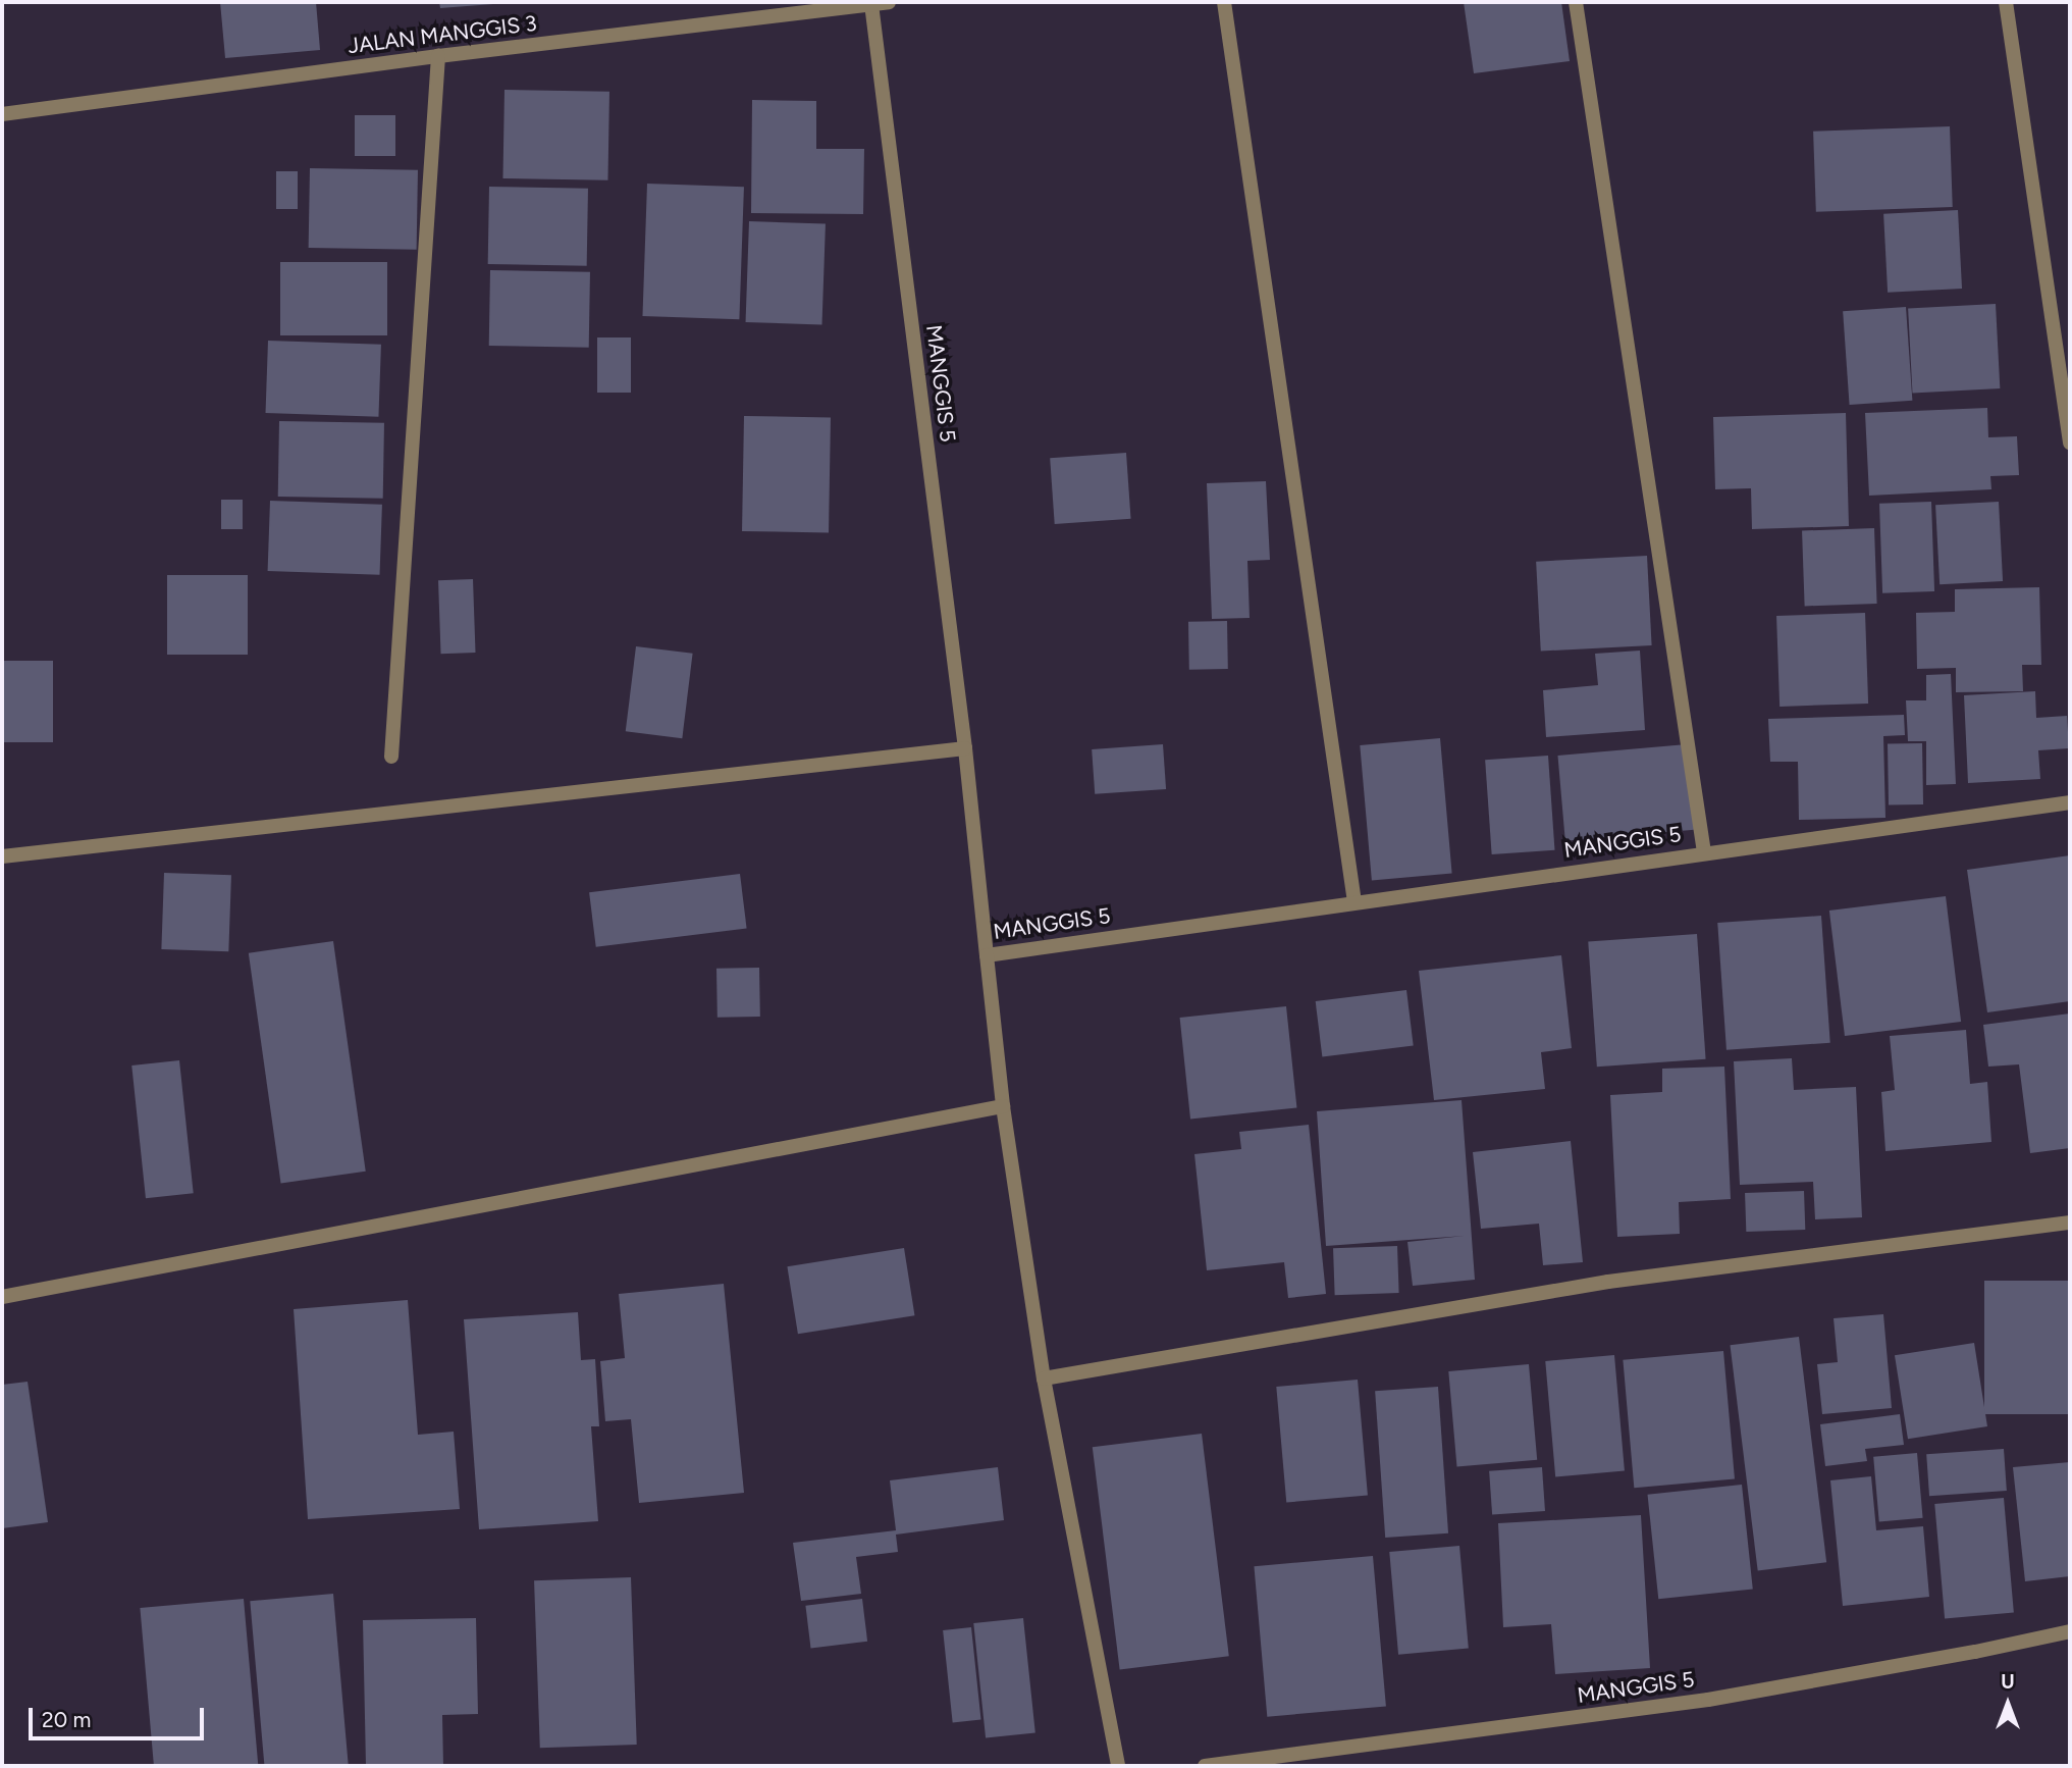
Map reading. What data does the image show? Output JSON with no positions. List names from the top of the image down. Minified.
{"streets":{"street":["JALAN MANGGIS 3","MANGGIS 5"]},"crossings":[["JALAN MANGGIS 3","MANGGIS 5"]],"scale_bar":"20 m","north":"top"}
